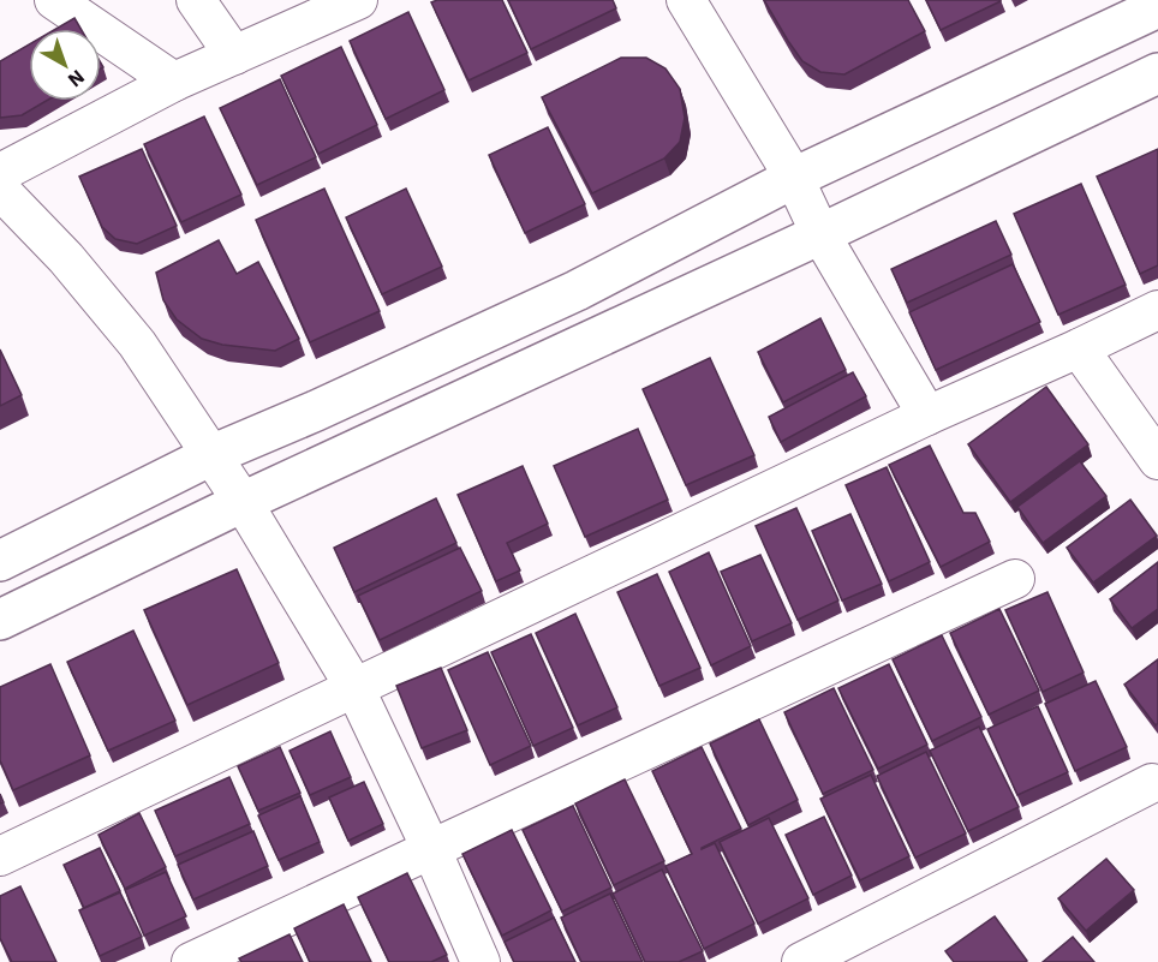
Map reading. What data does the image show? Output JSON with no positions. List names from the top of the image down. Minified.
{"north":"bottom right"}
